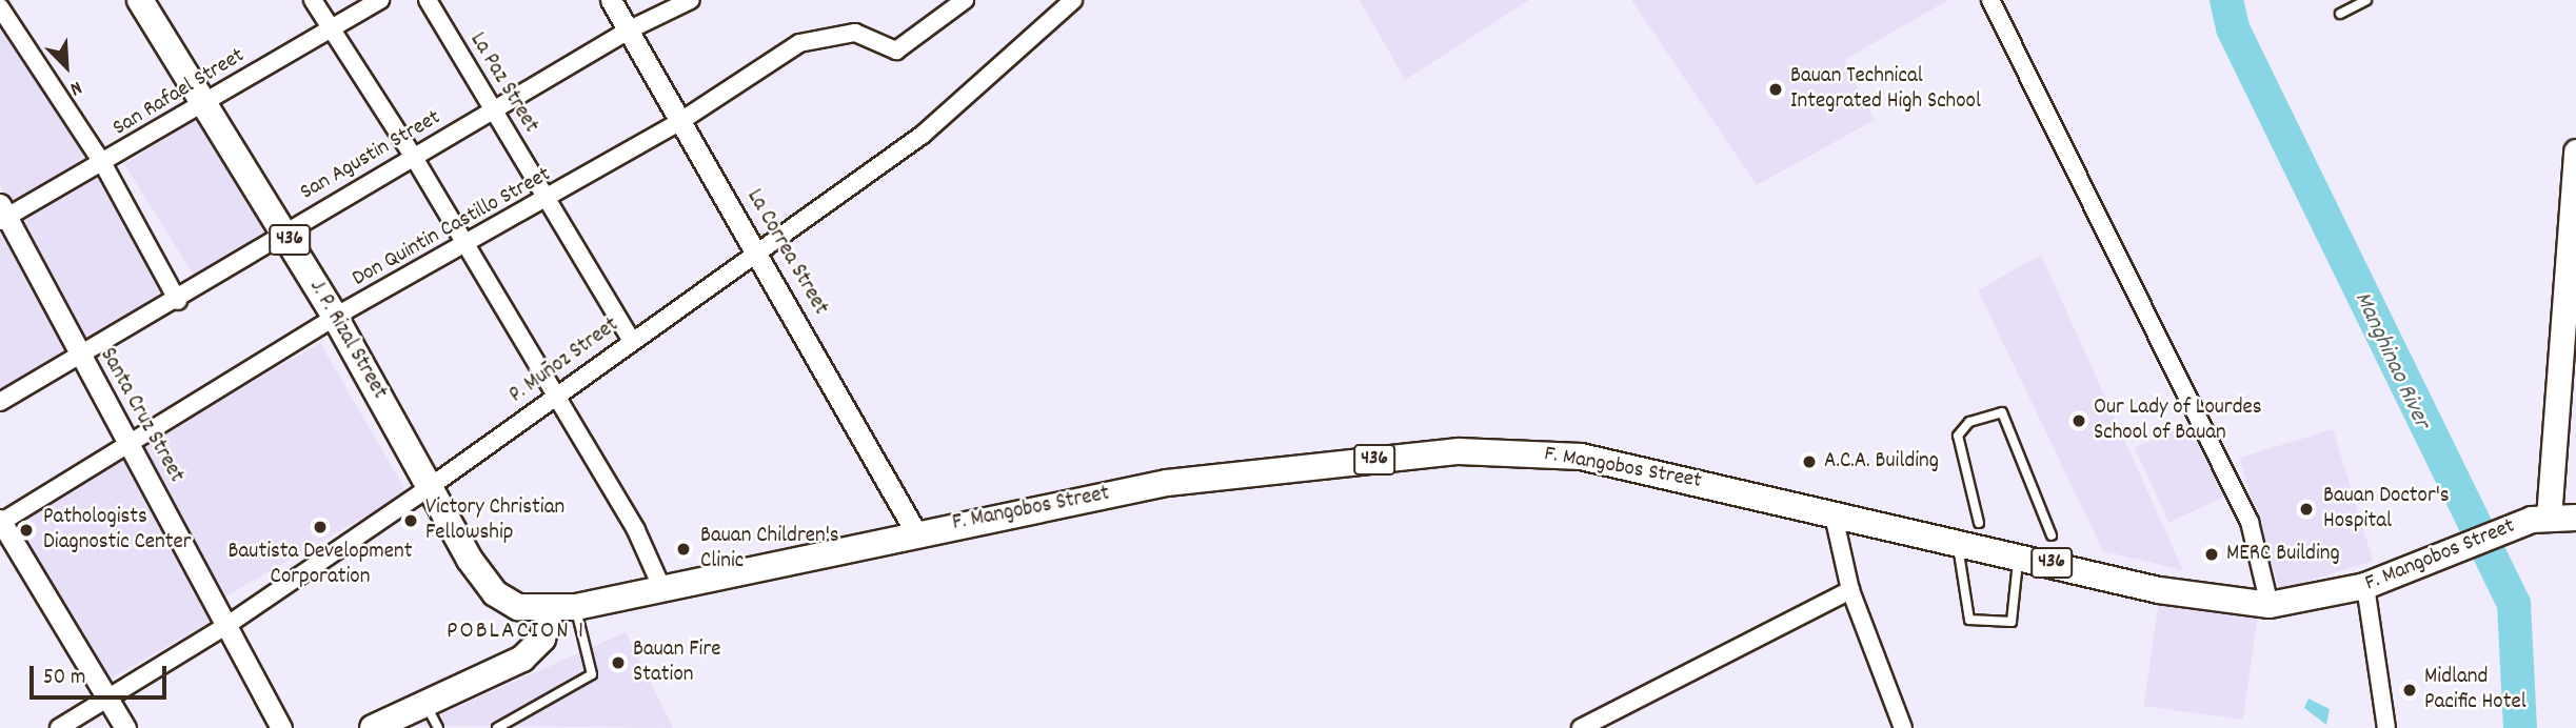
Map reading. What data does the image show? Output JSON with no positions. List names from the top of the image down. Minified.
{"streets":{"main road":["436","J. P. Rizal Street","F. Mangobos Street"],"street":["La Paz Street","San Rafael Street","San Agustin Street","Don Quintin Castillo Street","La Correa Street","P. Muñoz Street","Santa Cruz Street"]},"crossings":[["La Paz Street","San Agustin Street"],["La Paz Street","Don Quintin Castillo Street"],["La Paz Street","P. Muñoz Street"],["San Rafael Street","J. P. Rizal Street"],["San Rafael Street","Santa Cruz Street"],["San Agustin Street","La Correa Street"],["San Agustin Street","J. P. Rizal Street"],["San Agustin Street","Santa Cruz Street"],["Don Quintin Castillo Street","La Correa Street"],["Don Quintin Castillo Street","J. P. Rizal Street"],["Don Quintin Castillo Street","Santa Cruz Street"],["436","F. Mangobos Street"],["La Correa Street","P. Muñoz Street"],["La Correa Street","F. Mangobos Street"],["J. P. Rizal Street","P. Muñoz Street"],["J. P. Rizal Street","F. Mangobos Street"],["P. Muñoz Street","Santa Cruz Street"]],"districts":["POBLACION 1"],"water":["Manghinao River"],"places":["Bauan Technical Integrated High School","Our Lady of Lourdes School of Bauan","A.C.A. Building","Bauan Doctor's Hospital","Victory Christian Fellowship","Bautista Development Corporation","Pathologists Diagnostic Center","Bauan Children's Clinic","MERC Building","Bauan Fire Station","Midland Pacific Hotel"],"scale_bar":"50 m","north":"bottom right"}
